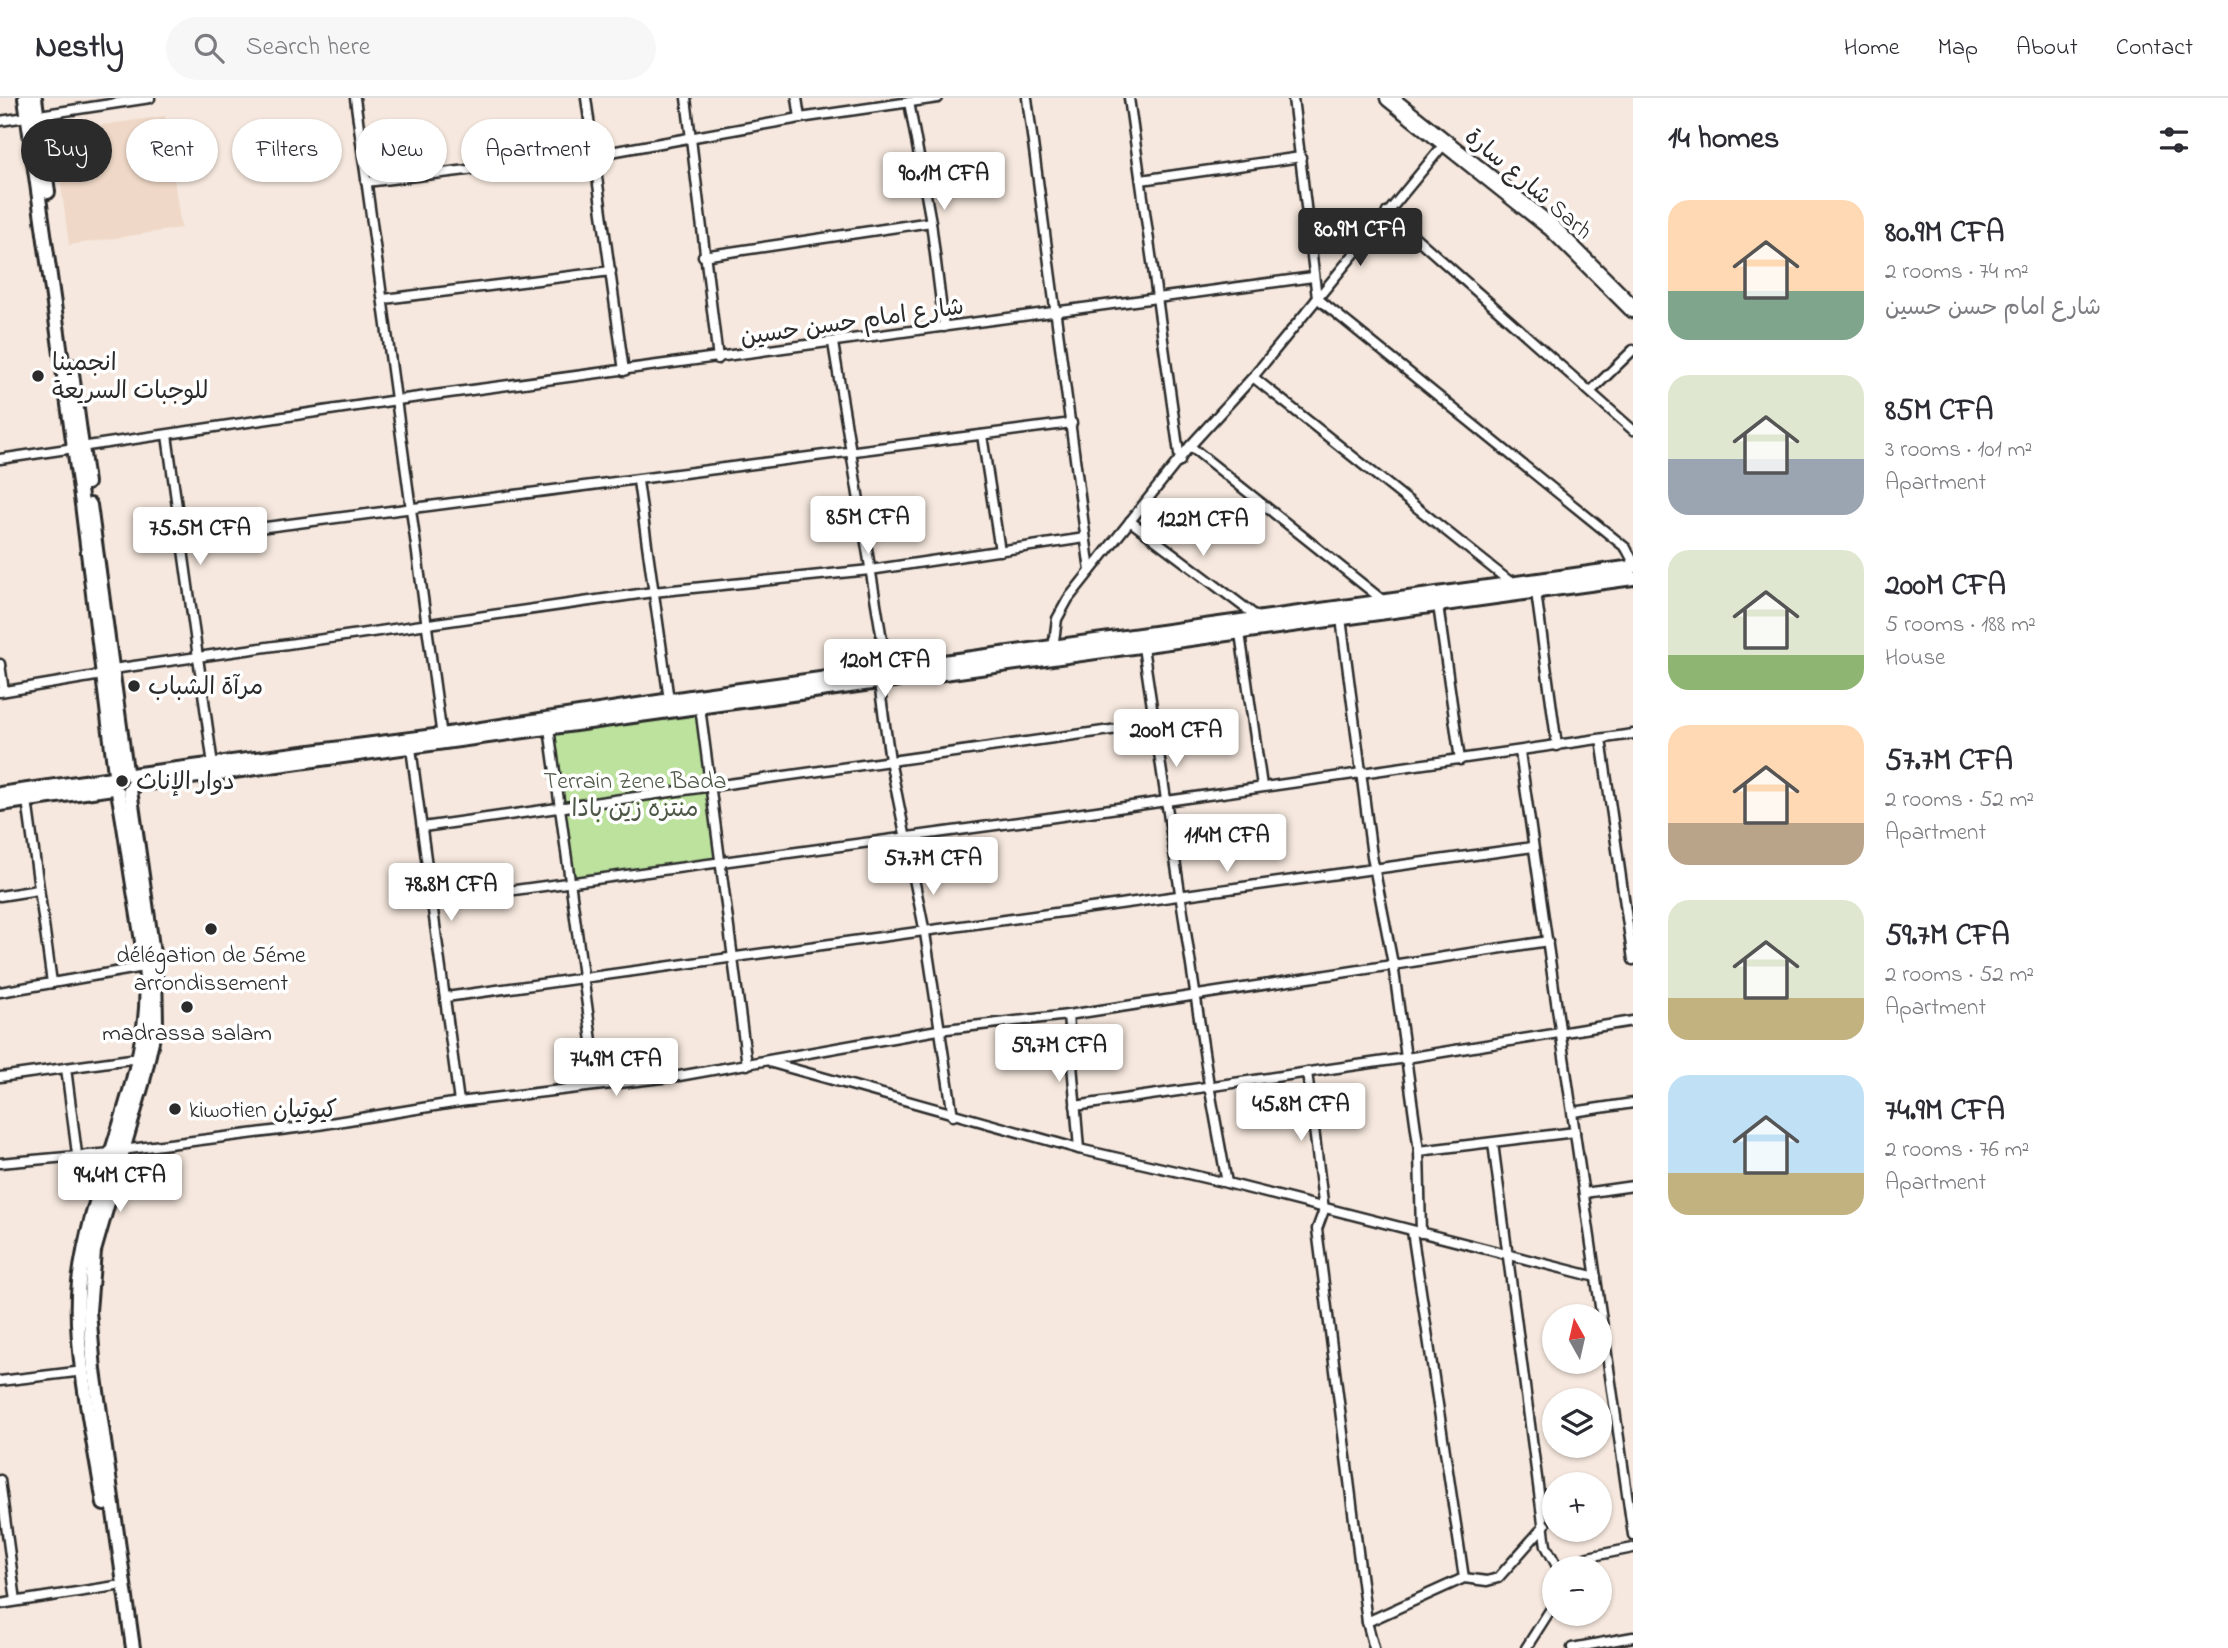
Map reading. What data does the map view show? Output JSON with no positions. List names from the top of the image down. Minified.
{"streets":{"highway":["شارع سارة Sarh"],"street":["شارع امام حسن حسين"]},"parks":["Terrain Zene Bada منتزه زين بادا"],"places":["انجمينا للوجبات السريعة","مرآة الشباب","دوار الإناث","délégation de 5éme arrondissement","madrassa salam","kiwotien كيوتيان"],"north":"top","page":{"header":"Nestly","search":"Search here","nav":["Home","Map","About","Contact"],"heading":"14 homes","chip":["Buy","Rent","Filters","New","Apartment"],"price":["90.1M CFA","80.9M CFA","85M CFA","122M CFA","75.5M CFA","120M CFA","200M CFA","114M CFA","57.7M CFA","78.8M CFA","59.7M CFA","74.9M CFA","45.8M CFA","94.4M CFA"],"list":[{"name":"80.9M CFA","note":"2 rooms · 74 m² · شارع امام حسن حسين"},{"name":"85M CFA","note":"3 rooms · 101 m² · Apartment"},{"name":"200M CFA","note":"5 rooms · 188 m² · House"},{"name":"57.7M CFA","note":"2 rooms · 52 m² · Apartment"},{"name":"59.7M CFA","note":"2 rooms · 52 m² · Apartment"},{"name":"74.9M CFA","note":"2 rooms · 76 m² · Apartment"}],"map_buttons":["+","−"]}}
